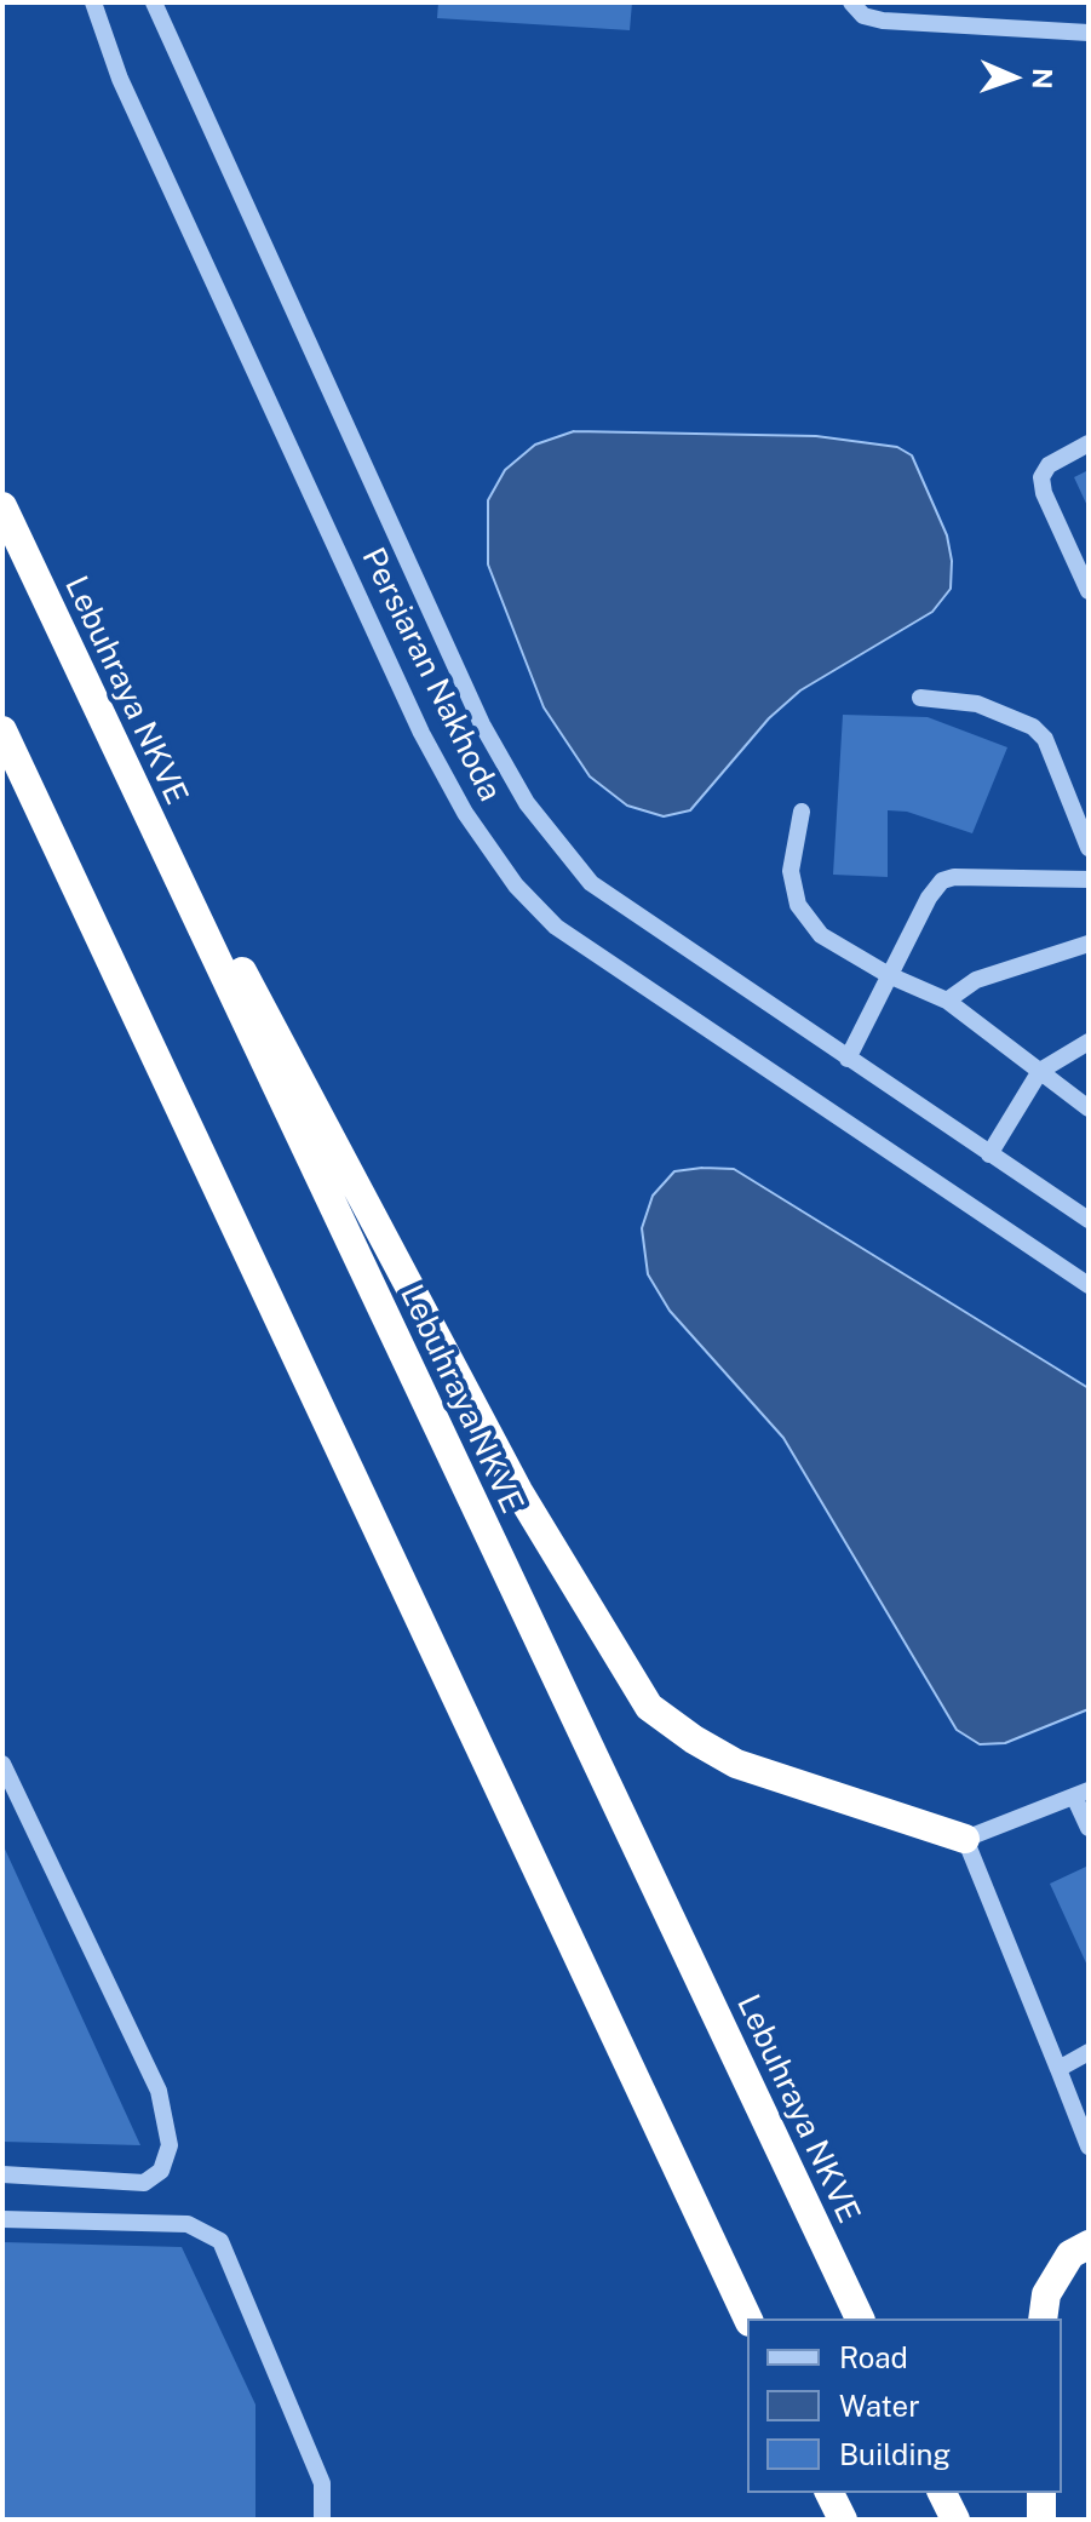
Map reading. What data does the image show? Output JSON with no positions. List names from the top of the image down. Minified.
{"streets":{"highway":["Lebuhraya NKVE"],"street":["Persiaran Nakhoda"]},"legend":["Road","Water","Building"],"north":"right"}
